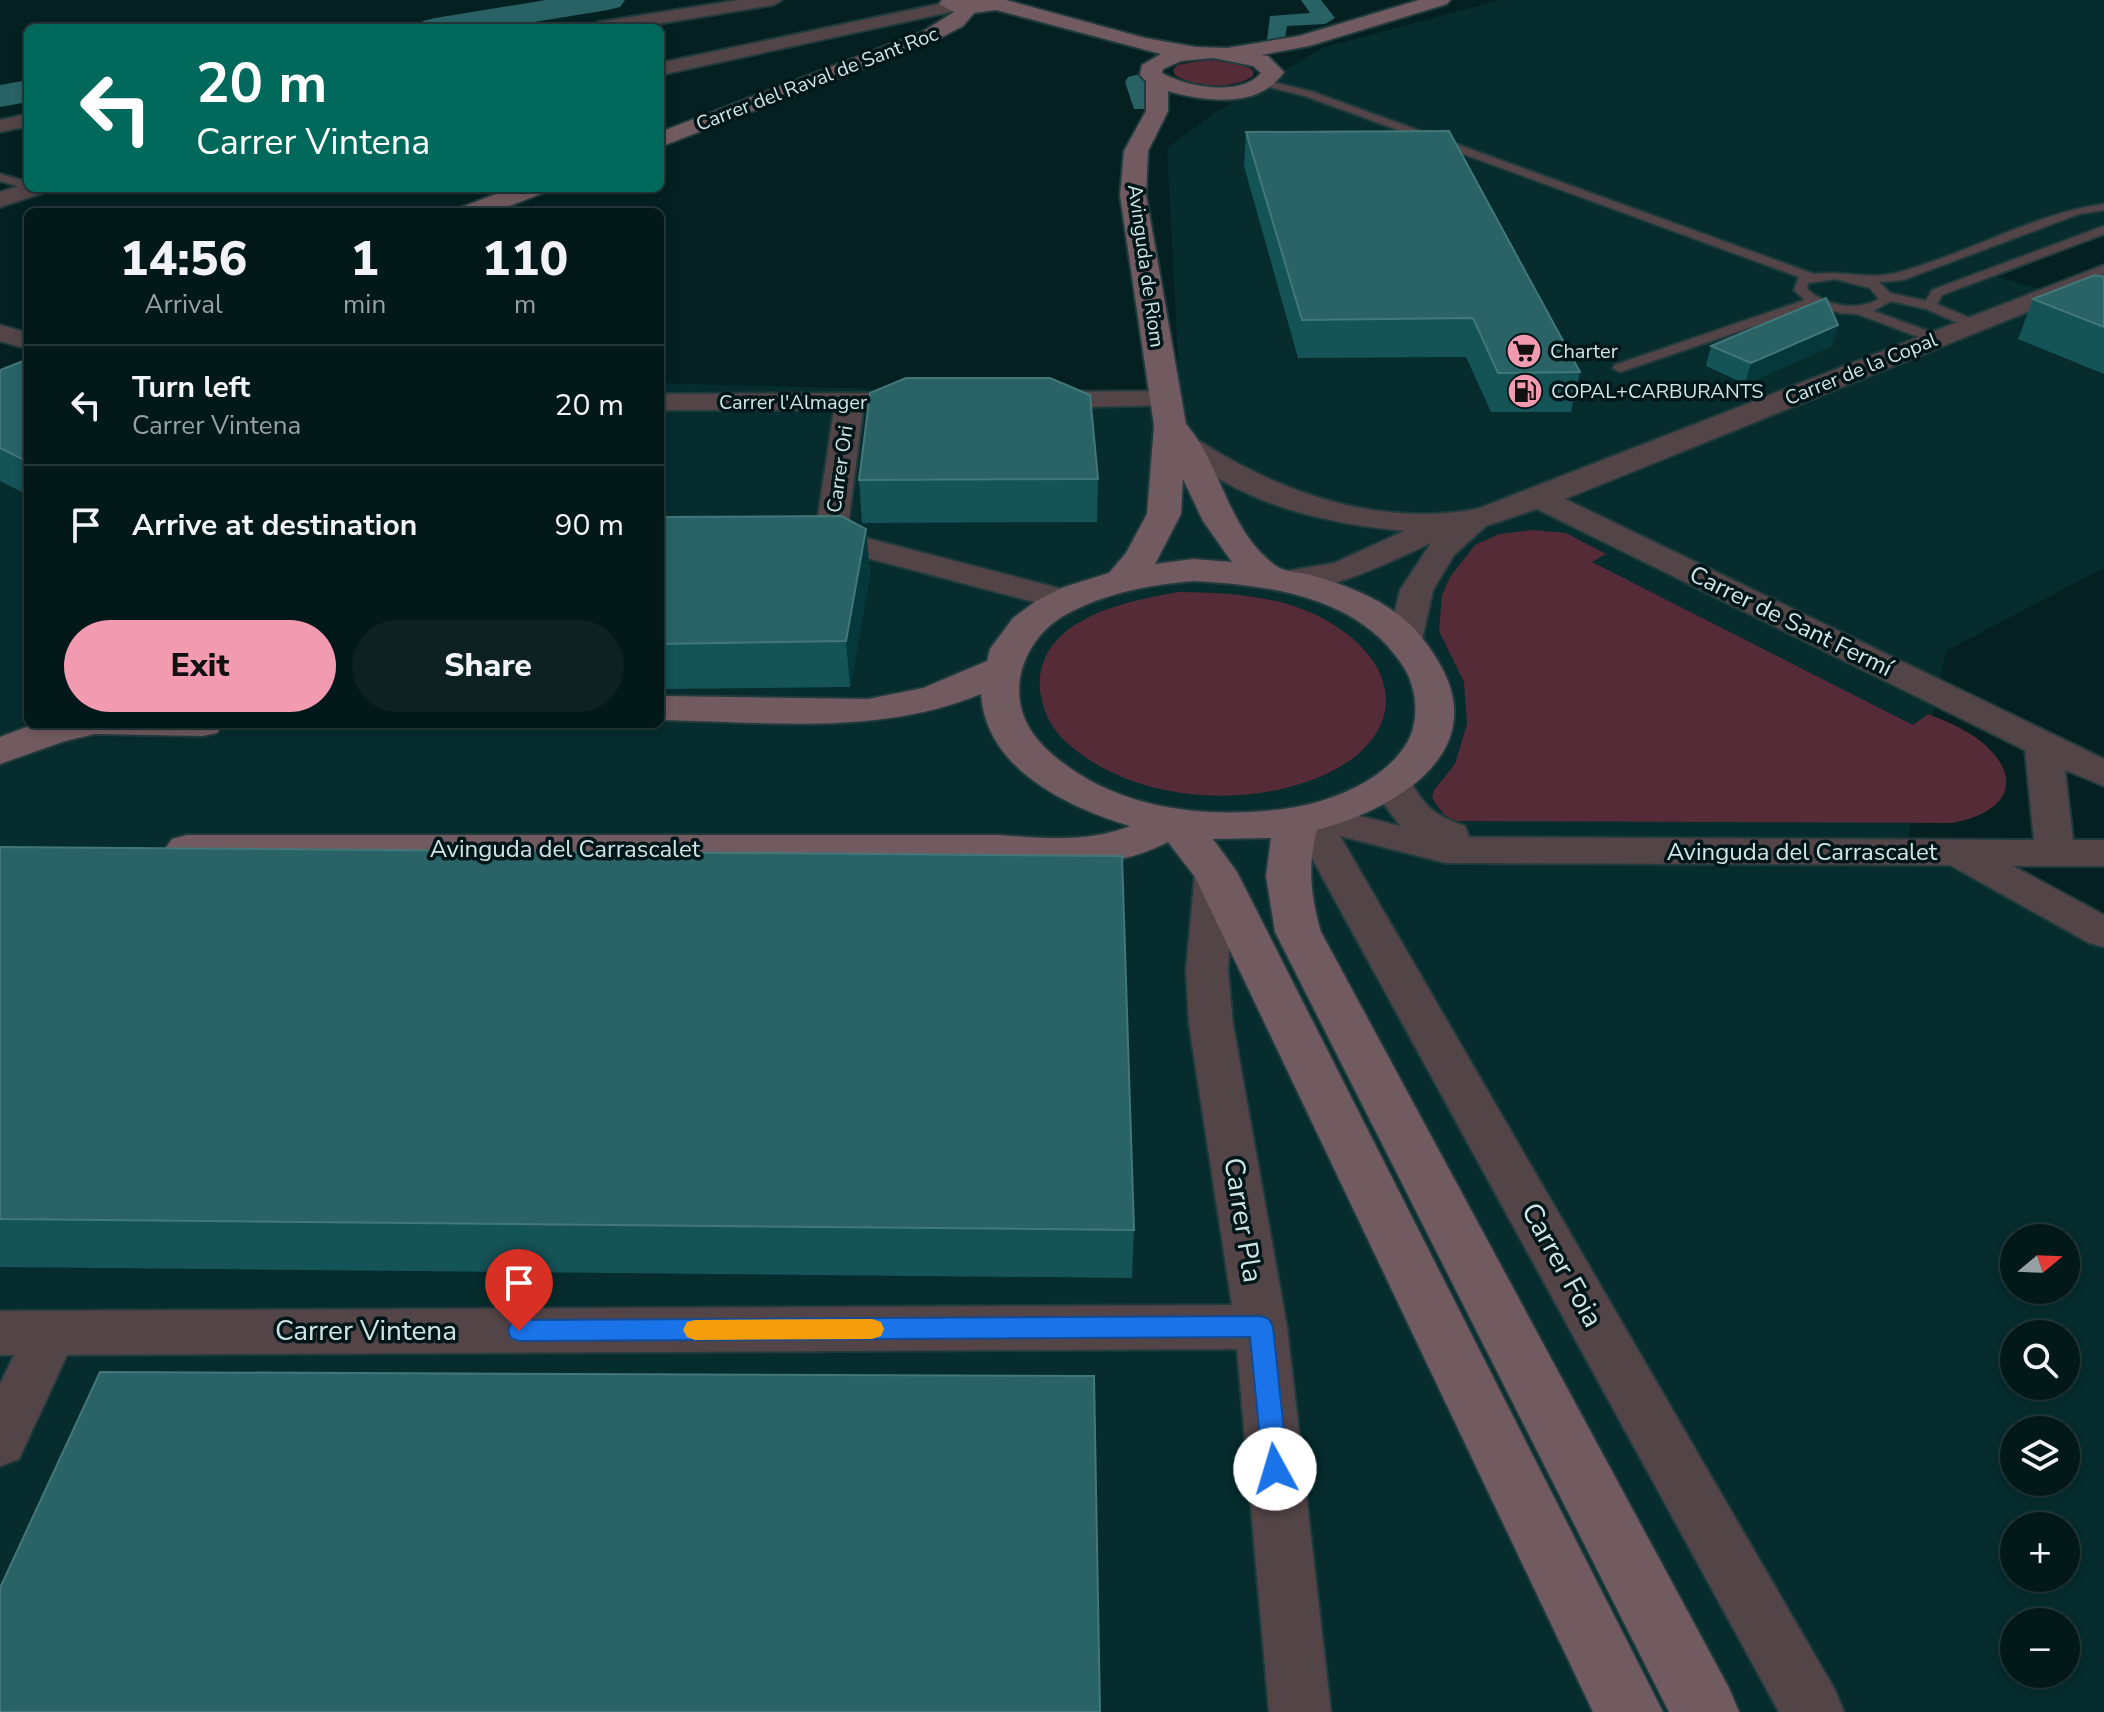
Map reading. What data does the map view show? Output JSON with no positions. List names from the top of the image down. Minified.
{"streets":{"street":["Carrer del Raval de Sant Roc","Avinguda de Riom","Carrer de la Copal","Carrer l'Almager","Carrer Ori","Carrer de Sant Fermí","Avinguda del Carrascalet","Carrer Pla","Carrer Foia","Carrer Vintena"]},"crossings":[["Avinguda de Riom","Carrer de la Copal"],["Carrer de la Copal","Carrer de Sant Fermí"],["Carrer l'Almager","Carrer Ori"],["Avinguda del Carrascalet","Carrer Foia"],["Carrer Pla","Carrer Vintena"]],"places":{"supermarket":["Charter"],"fuel station":["COPAL+CARBURANTS"]},"north":"right","page":{"turn":["20 m","Carrer Vintena"],"eta":["14:56","Arrival","1","min","110","m"],"list":[{"name":"Turn left","note":"Carrer Vintena","value":"20 m"},{"name":"Arrive at destination","value":"90 m"}],"buttons":["Exit","Share"],"map_buttons":["+","−"]}}
